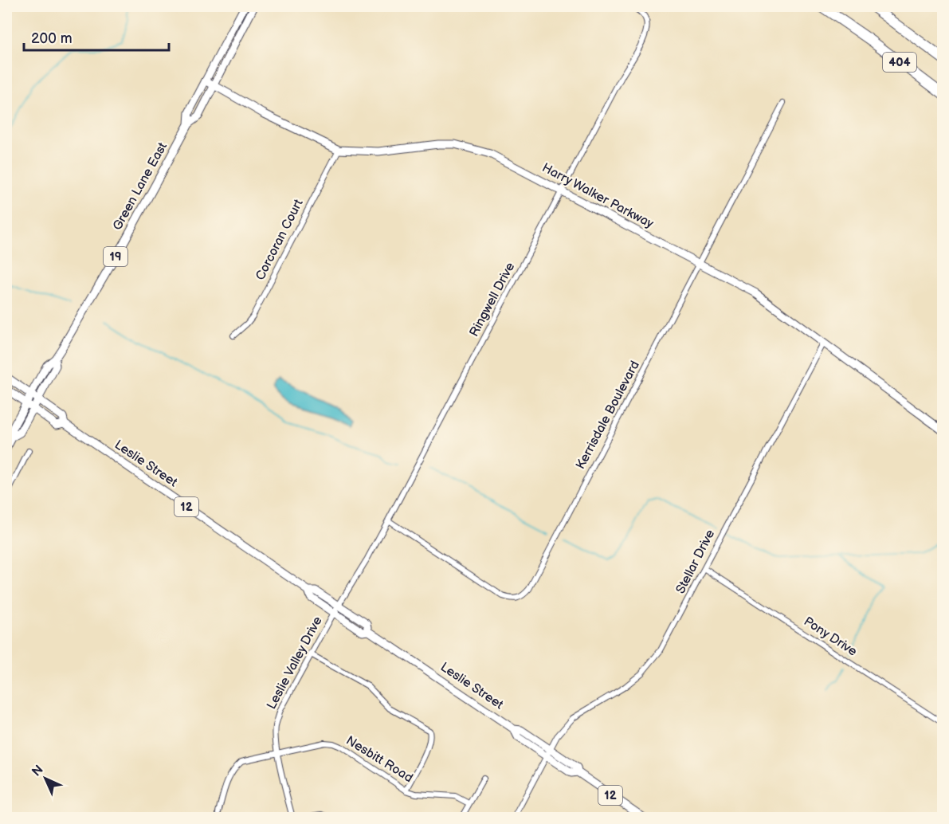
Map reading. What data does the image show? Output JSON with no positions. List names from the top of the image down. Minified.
{"streets":{"highway":["404"],"main road":["Green Lane East","Harry Walker Parkway","19","Leslie Street","12"],"street":["Corcoran Court","Ringwell Drive","Kerrisdale Boulevard","Stellar Drive","Pony Drive","Leslie Valley Drive","Nesbitt Road"]},"crossings":[["Green Lane East","Harry Walker Parkway"],["Green Lane East","Leslie Street"],["Harry Walker Parkway","Corcoran Court"],["Harry Walker Parkway","Ringwell Drive"],["Harry Walker Parkway","Kerrisdale Boulevard"],["Harry Walker Parkway","Stellar Drive"],["Ringwell Drive","Kerrisdale Boulevard"],["Ringwell Drive","Leslie Street"],["Ringwell Drive","Leslie Valley Drive"],["Leslie Street","Stellar Drive"],["Leslie Street","Leslie Valley Drive"],["Stellar Drive","Pony Drive"],["Leslie Valley Drive","Nesbitt Road"]],"scale_bar":"200 m","north":"top left"}
